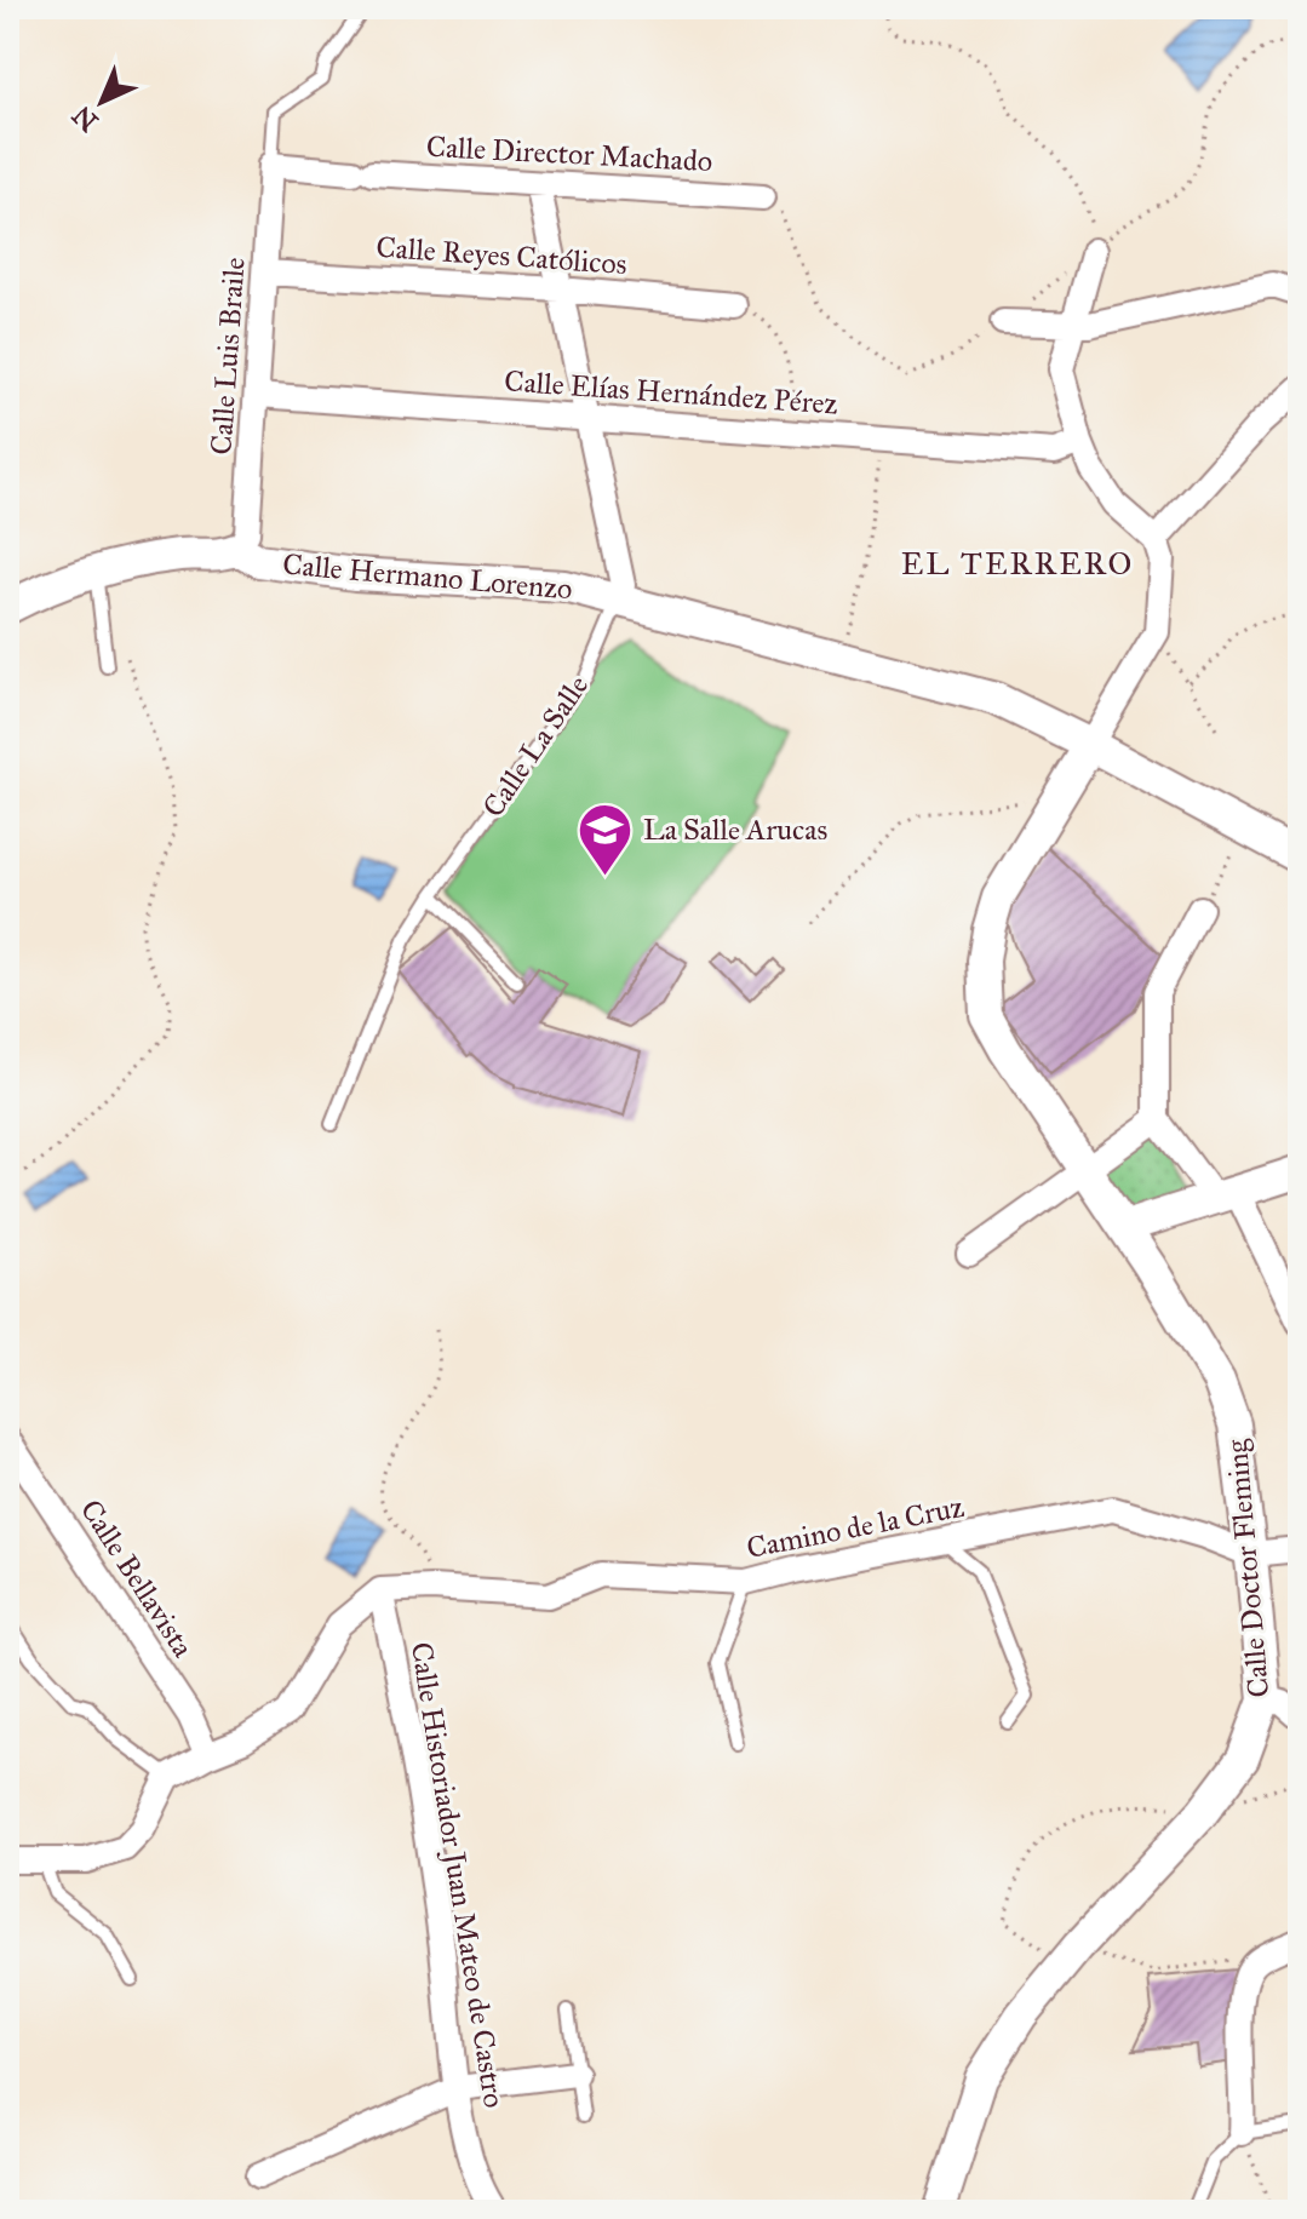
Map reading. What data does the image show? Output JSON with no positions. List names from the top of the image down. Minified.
{"streets":{"street":["Calle Director Machado","Calle Reyes Católicos","Calle Luis Braile","Calle Elías Hernández Pérez","Calle Hermano Lorenzo","Camino de la Cruz","Calle Doctor Fleming","Calle Bellavista","Calle Historiador Juan Mateo de Castro"],"lane":["Calle La Salle"]},"crossings":[["Calle Director Machado","Calle Luis Braile"],["Calle Reyes Católicos","Calle Luis Braile"],["Calle Luis Braile","Calle Elías Hernández Pérez"],["Calle Luis Braile","Calle Hermano Lorenzo"],["Calle Hermano Lorenzo","Calle La Salle"],["Camino de la Cruz","Calle Doctor Fleming"],["Camino de la Cruz","Calle Historiador Juan Mateo de Castro"]],"districts":["EL TERRERO"],"places":{"school or university":["La Salle Arucas"]},"north":"bottom left"}
